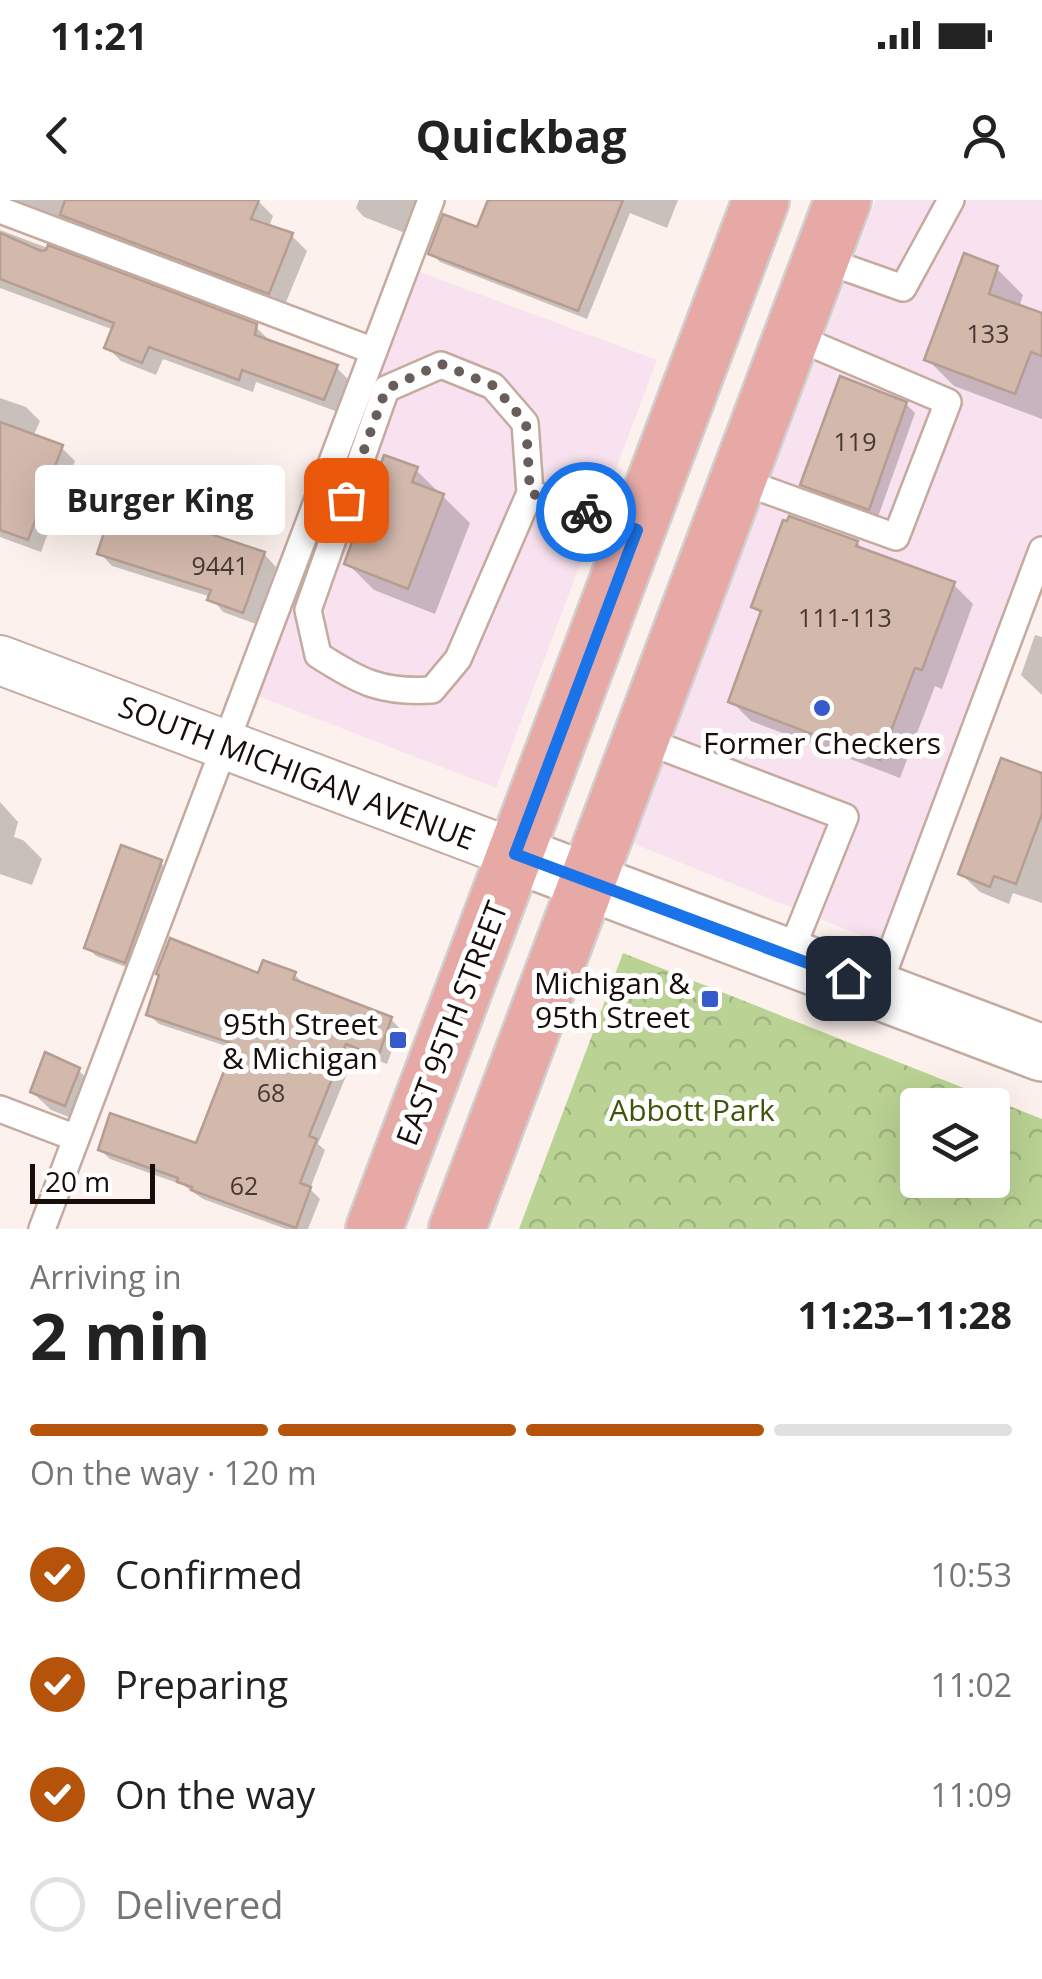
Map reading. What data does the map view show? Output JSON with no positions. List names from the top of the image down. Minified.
{"streets":{"main road":["SOUTH MICHIGAN AVENUE","EAST 95TH STREET"]},"crossings":[["SOUTH MICHIGAN AVENUE","EAST 95TH STREET"]],"parks":["Abbott Park"],"places":{"other":["Burger King","Former Checkers"],"transit":["Michigan & 95th Street","95th Street & Michigan"]},"house_numbers":["133","119","9441","111-113","68","62"],"scale_bar":"20 m","page":{"status":"11:21","header":"Quickbag","bubble":"Burger King","scale":"20 m","heading":["2 min","Arriving in","11:23–11:28"],"bar":"On the way · 120 m","list":[["Confirmed","10:53"],["Preparing","11:02"],["On the way","11:09"],"Delivered"]}}
